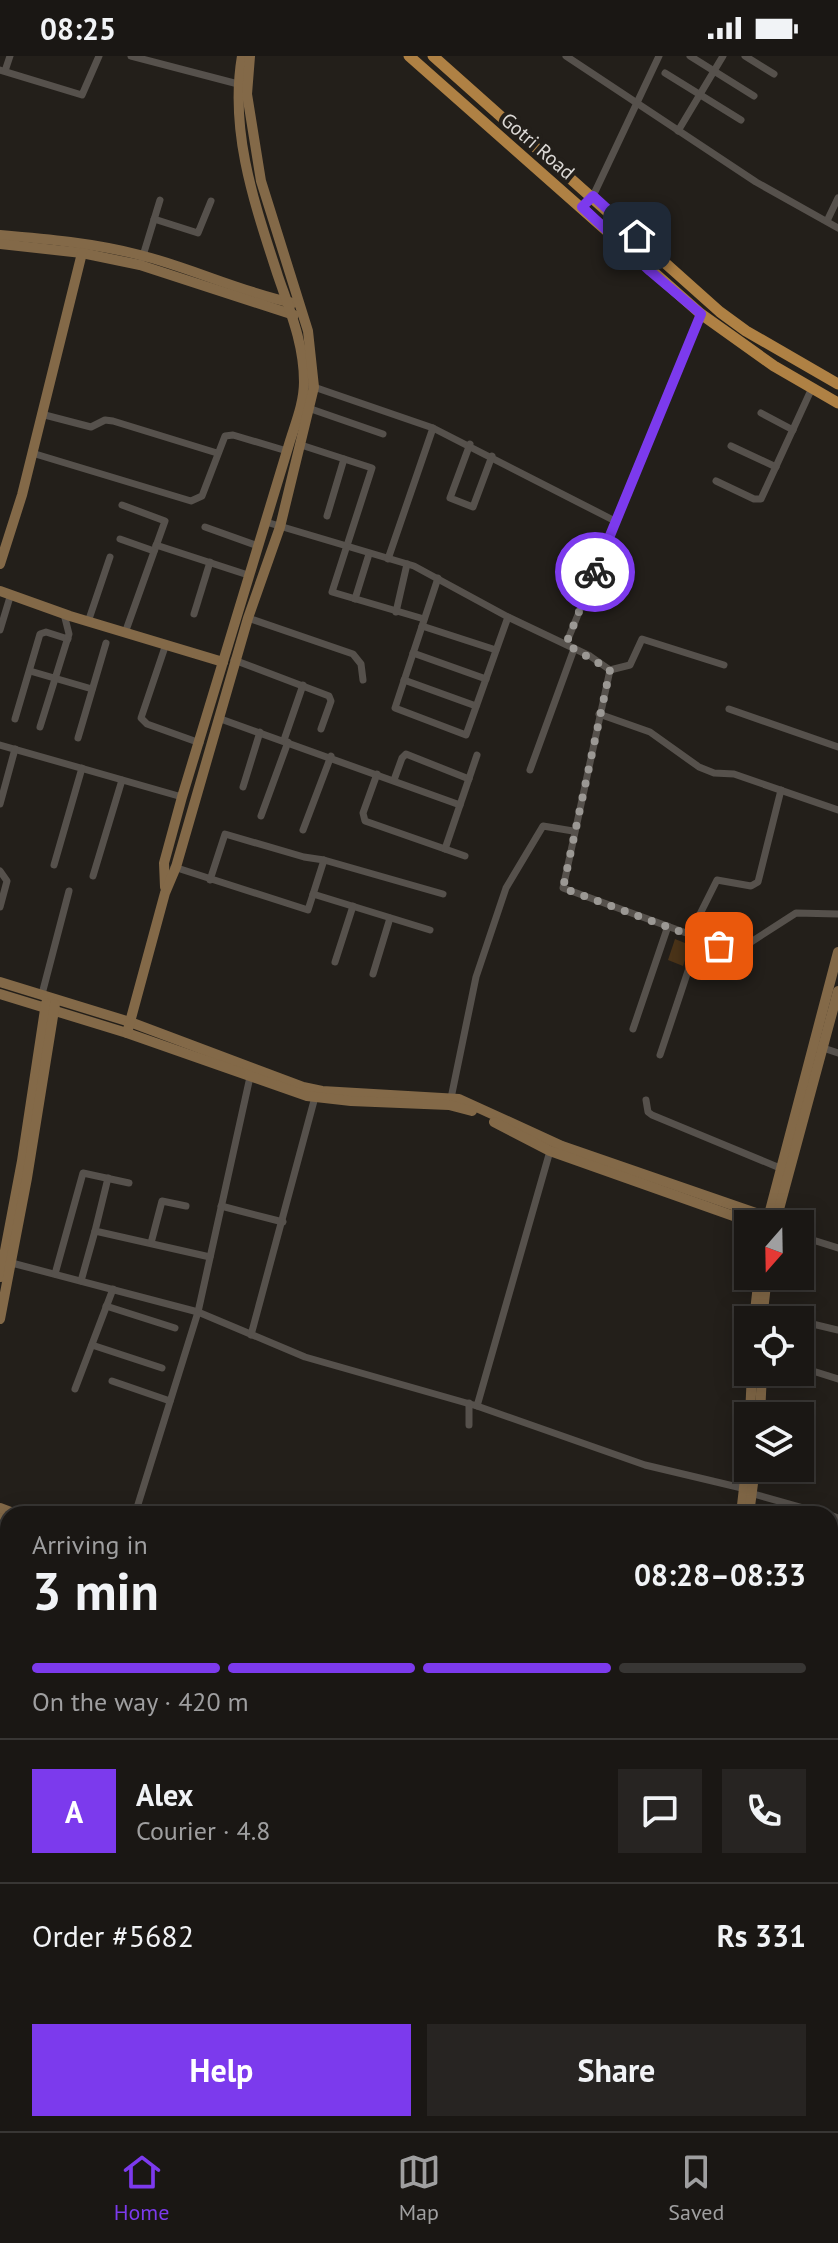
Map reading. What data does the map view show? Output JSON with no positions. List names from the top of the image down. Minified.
{"streets":{"main road":["Gotri Road"]},"north":"bottom","page":{"status":"08:25","heading":["3 min","Arriving in","08:28–08:33"],"panel":["Alex","Courier · 4.8","Order #5682","Rs 331"],"bar":"On the way · 420 m","round":"A","buttons":["Help","Share"],"tabs":["Home","Map","Saved"]}}
